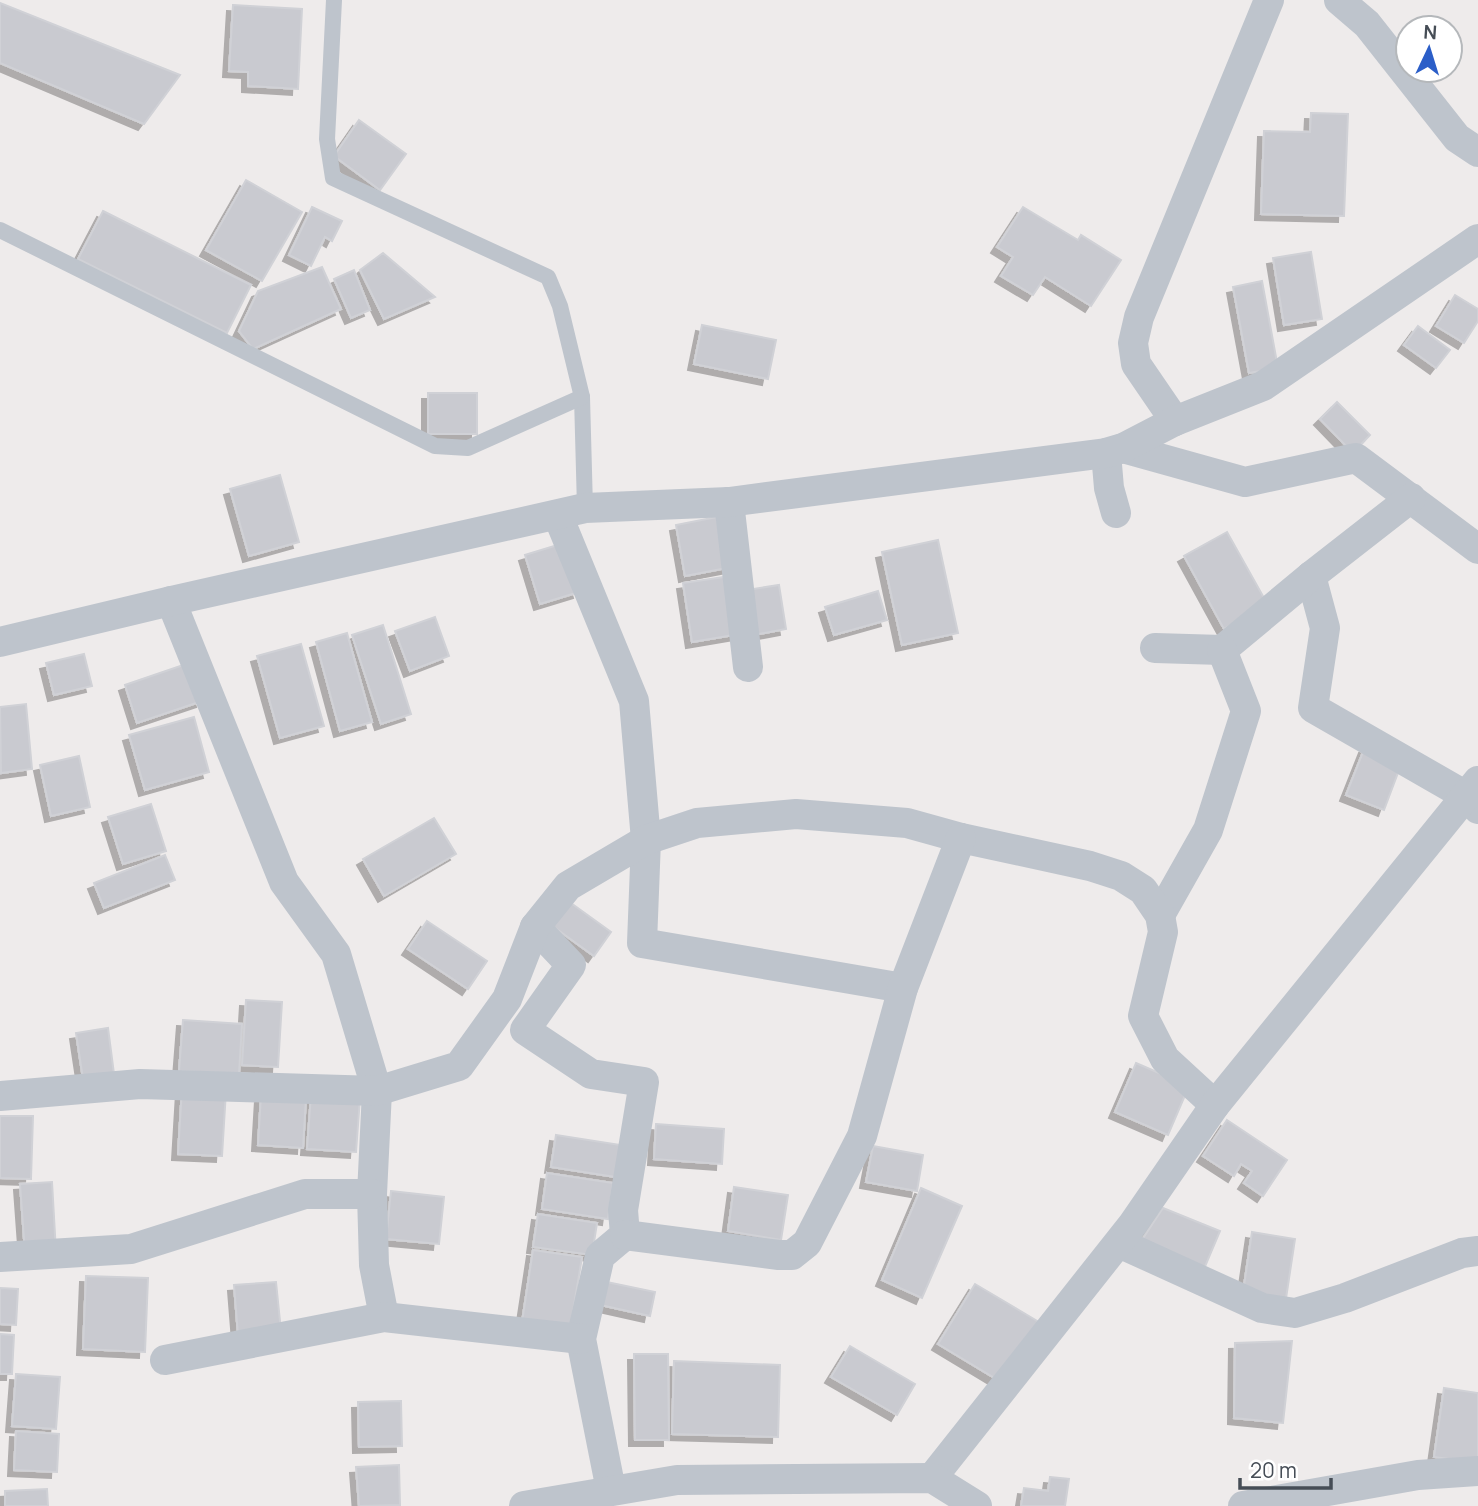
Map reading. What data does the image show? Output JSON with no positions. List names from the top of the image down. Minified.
{"scale_bar":"20 m","north":"top"}
